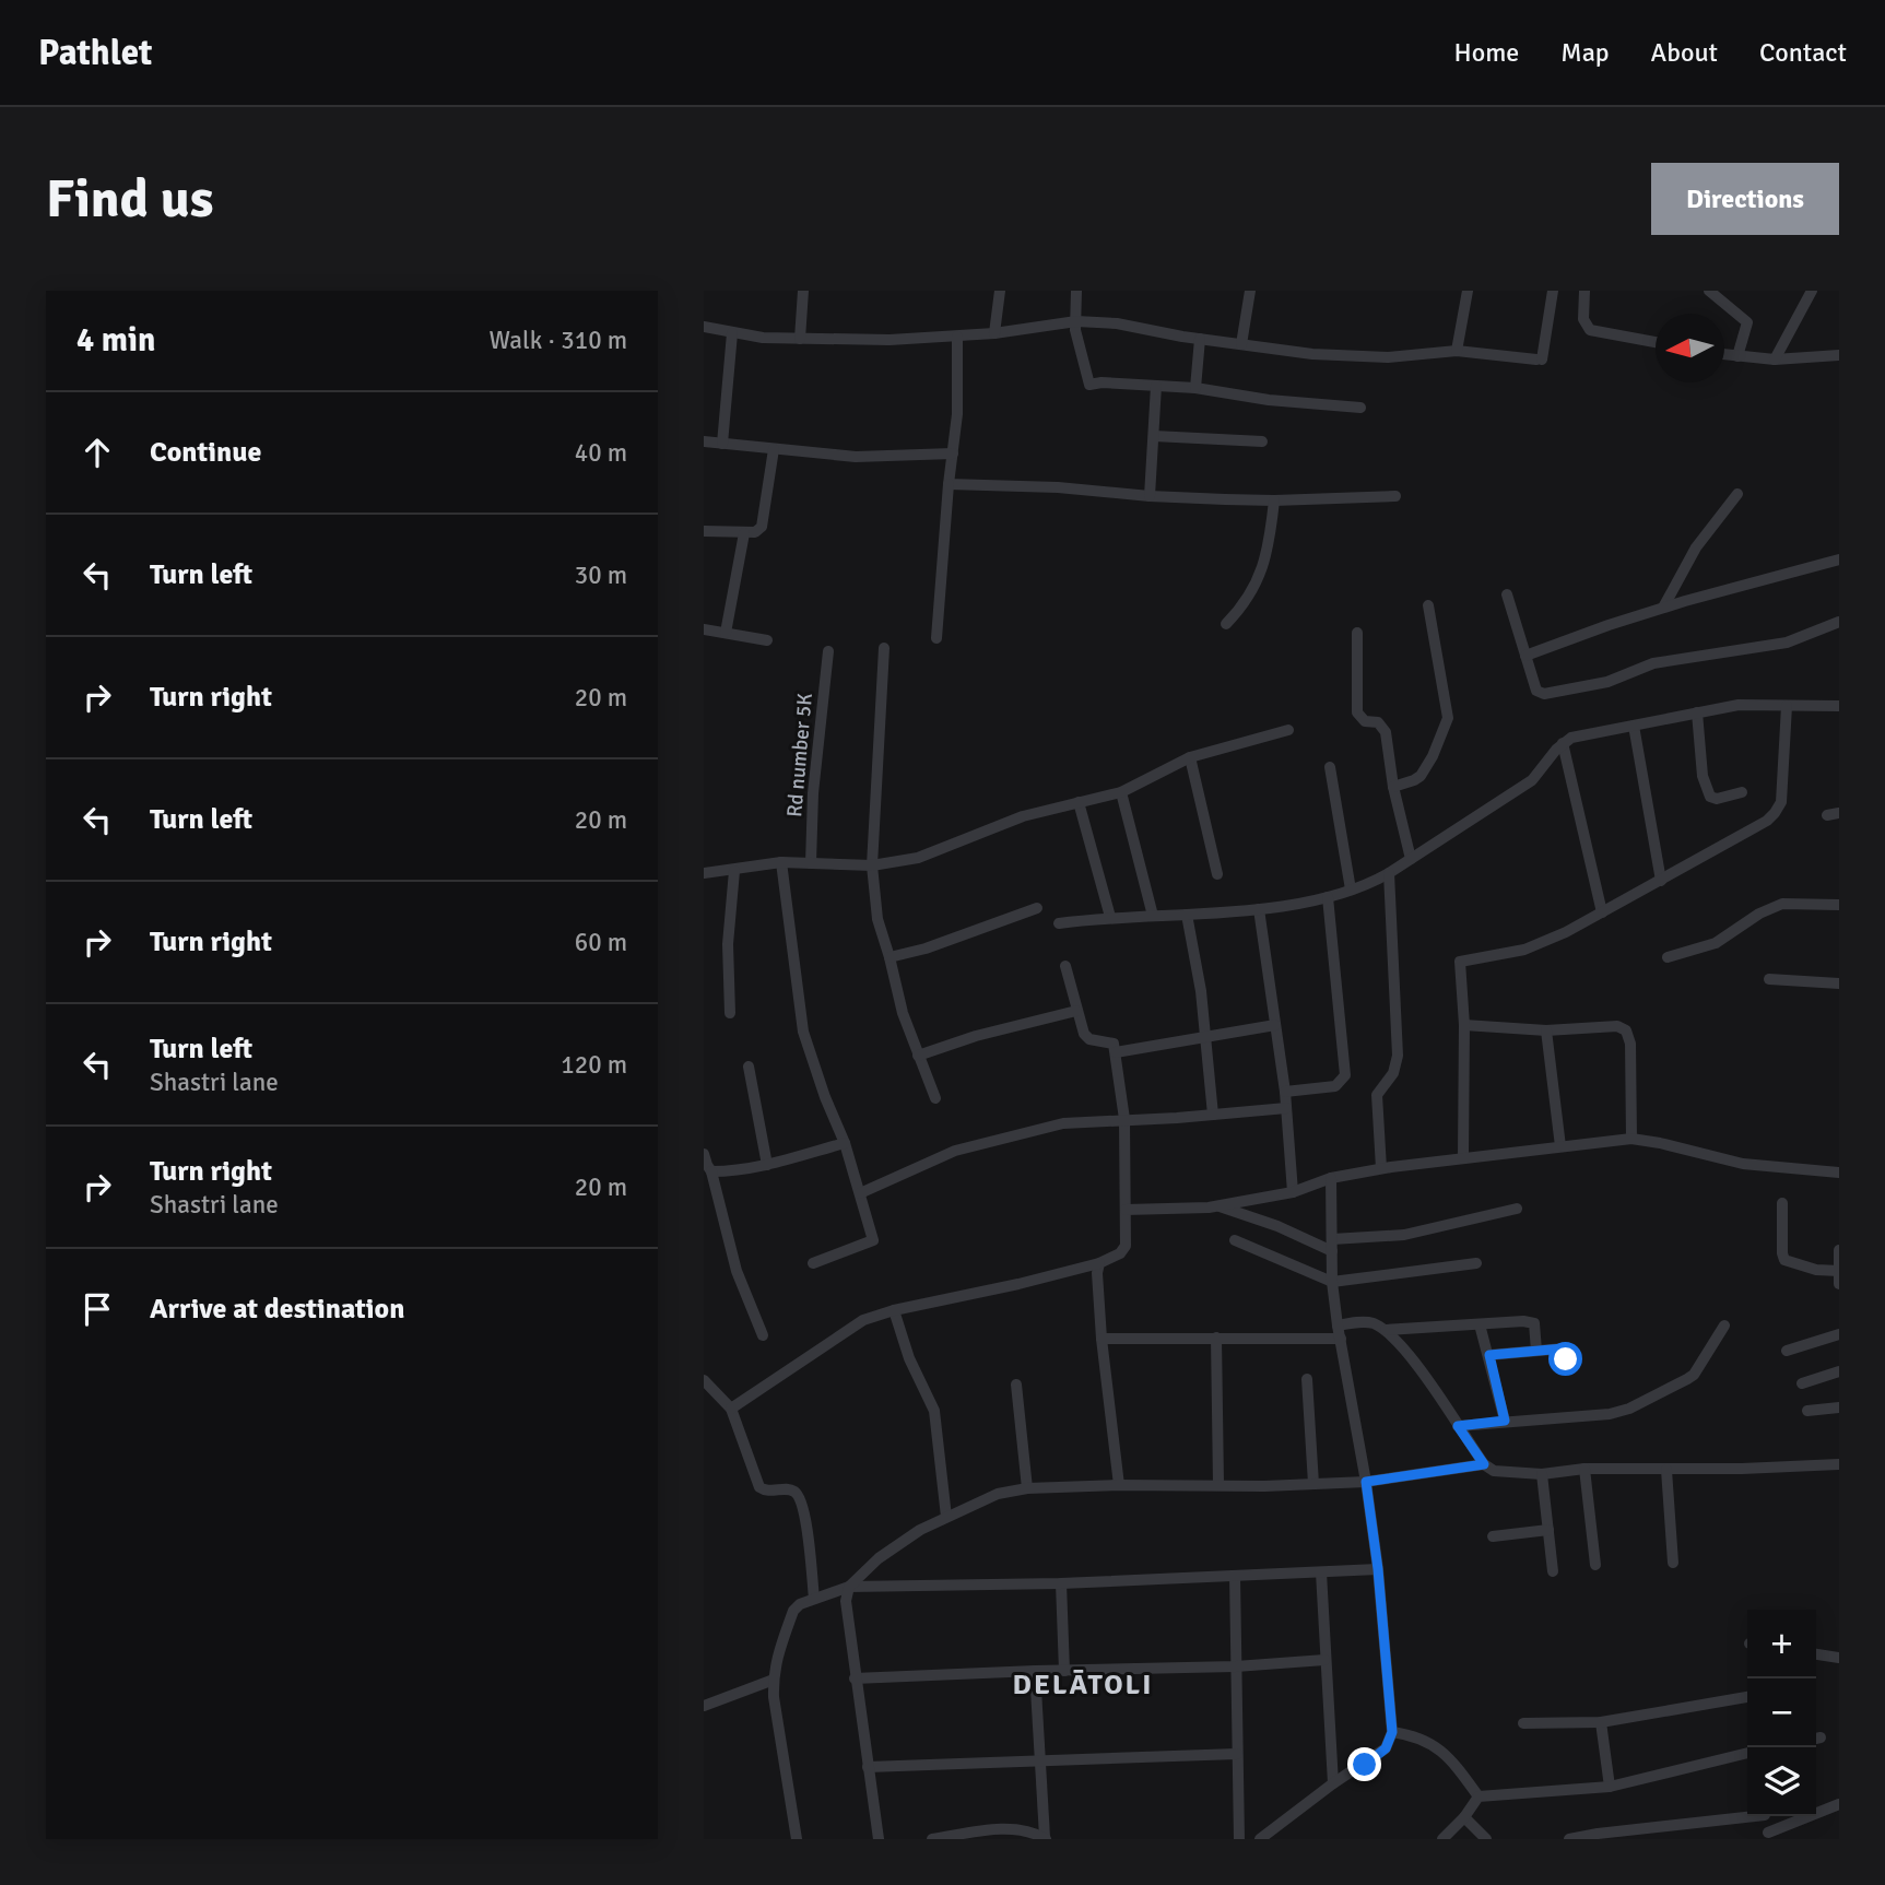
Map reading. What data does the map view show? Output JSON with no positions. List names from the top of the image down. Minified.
{"streets":{"street":["Rd number 5K"]},"districts":["DELĀTOLI"],"north":"left","page":{"header":"Pathlet","nav":["Home","Map","About","Contact"],"buttons":"Directions","title":"Find us","heading":["4 min","Walk · 310 m"],"list":[["Continue","40 m"],["Turn left","30 m"],["Turn right","20 m"],["Turn left","20 m"],["Turn right","60 m"],["Turn left","Shastri lane","120 m"],["Turn right","Shastri lane","20 m"],"Arrive at destination"],"map_buttons":["+","−"]}}
